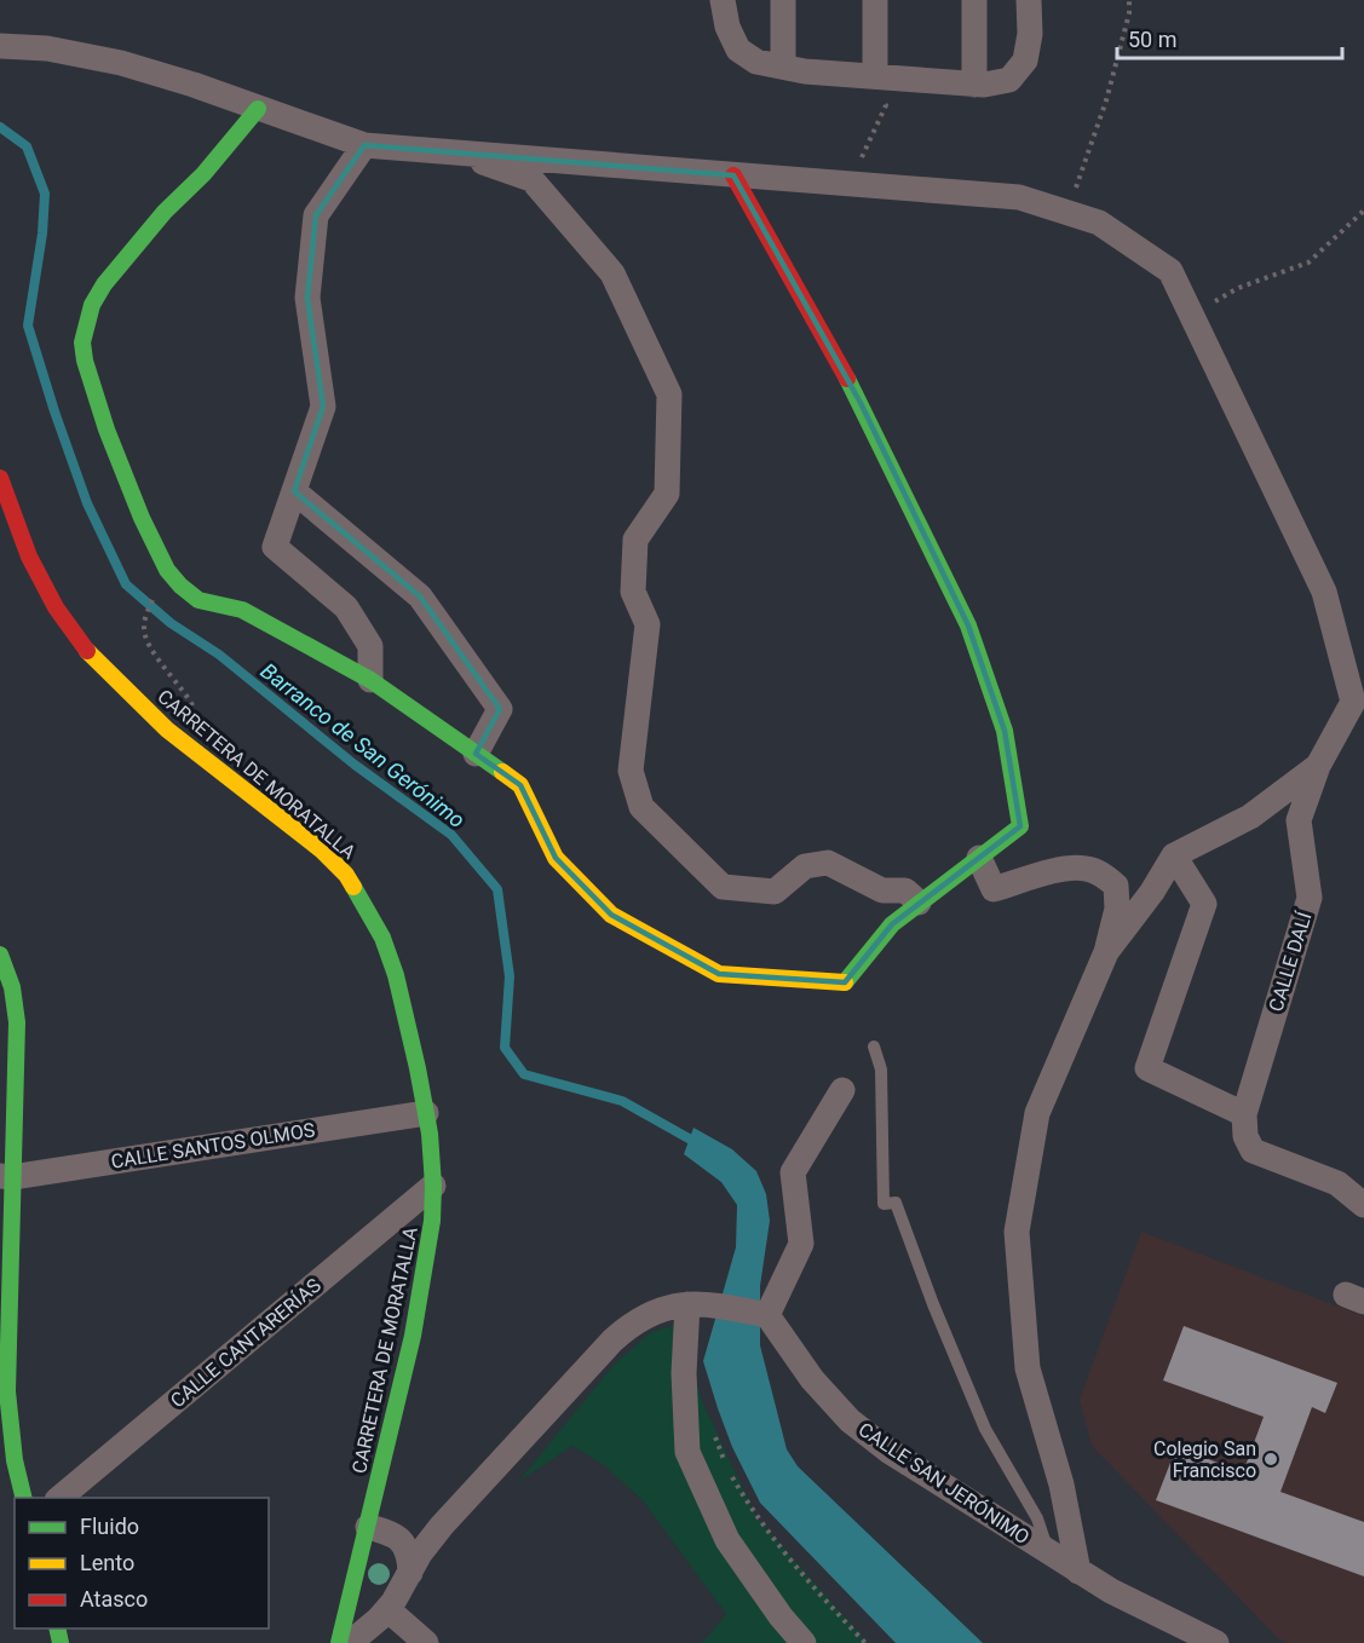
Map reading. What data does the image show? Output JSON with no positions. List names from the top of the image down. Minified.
{"streets":{"street":["CARRETERA DE MORATALLA","CALLE DALÍ","CALLE SANTOS OLMOS","CALLE CANTARERÍAS","CALLE SAN JERÓNIMO"]},"crossings":[["CARRETERA DE MORATALLA","CALLE SANTOS OLMOS"],["CARRETERA DE MORATALLA","CALLE CANTARERÍAS"]],"water":["Barranco de San Gerónimo"],"places":["Colegio San Francisco"],"legend":["Fluido","Lento","Atasco"],"scale_bar":"50 m"}
